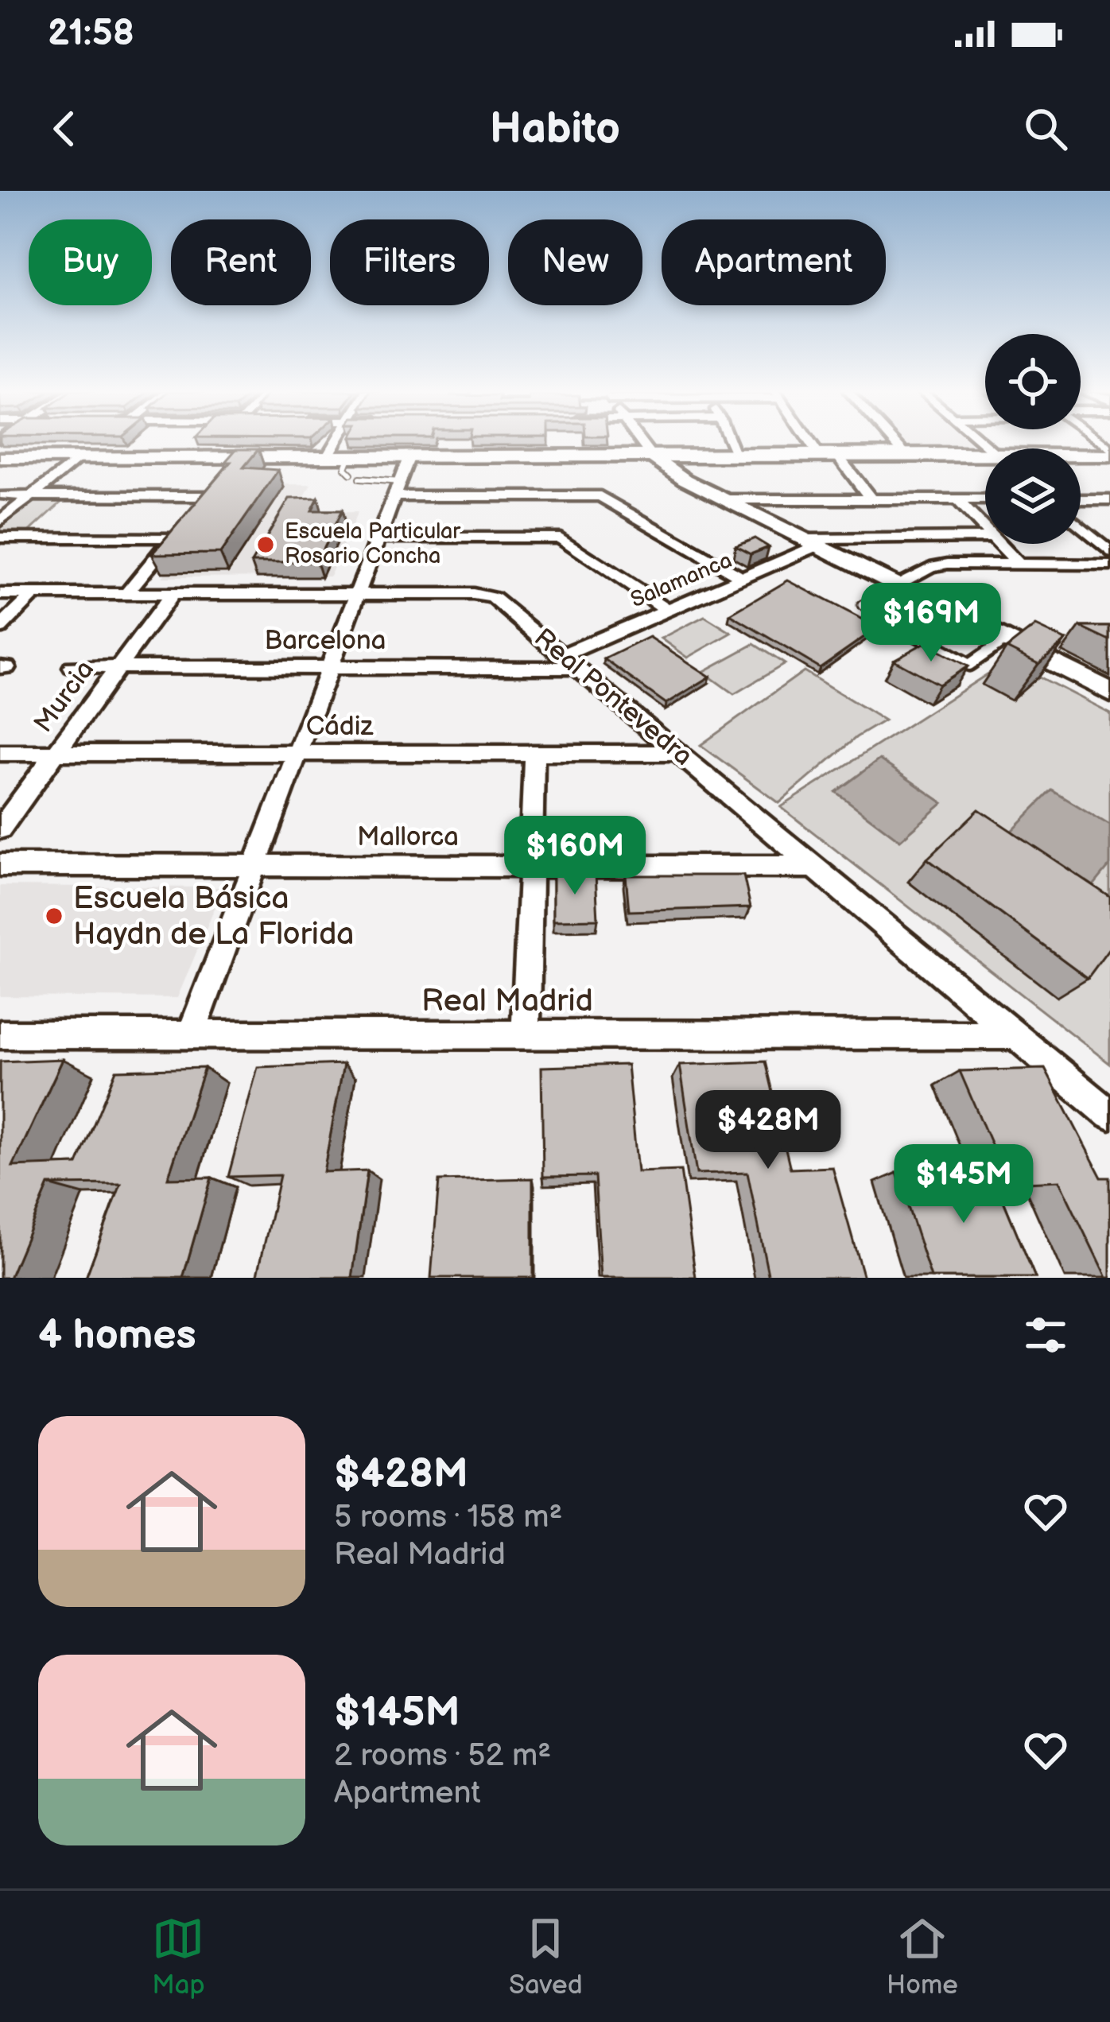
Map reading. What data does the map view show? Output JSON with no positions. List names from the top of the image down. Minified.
{"streets":{"street":["Salamanca","Barcelona","Murcia","Real Pontevedra","Cádiz","Mallorca","Real Madrid"]},"crossings":[["Salamanca","Barcelona"],["Salamanca","Real Pontevedra"],["Barcelona","Murcia"],["Barcelona","Real Pontevedra"],["Murcia","Real Pontevedra"],["Murcia","Cádiz"],["Real Pontevedra","Cádiz"],["Real Pontevedra","Mallorca"],["Real Pontevedra","Real Madrid"]],"places":["Escuela Particular Rosario Concha","Escuela Básica Haydn de La Florida"],"page":{"status":"21:58","header":"Habito","chip":["Buy","Rent","Filters","New","Apartment"],"price":["$169M","$160M","$428M","$145M"],"heading":"4 homes","list":[{"name":"$428M","note":"5 rooms · 158 m² · Real Madrid"},{"name":"$145M","note":"2 rooms · 52 m² · Apartment"}],"tabs":["Map","Saved","Home"]}}
